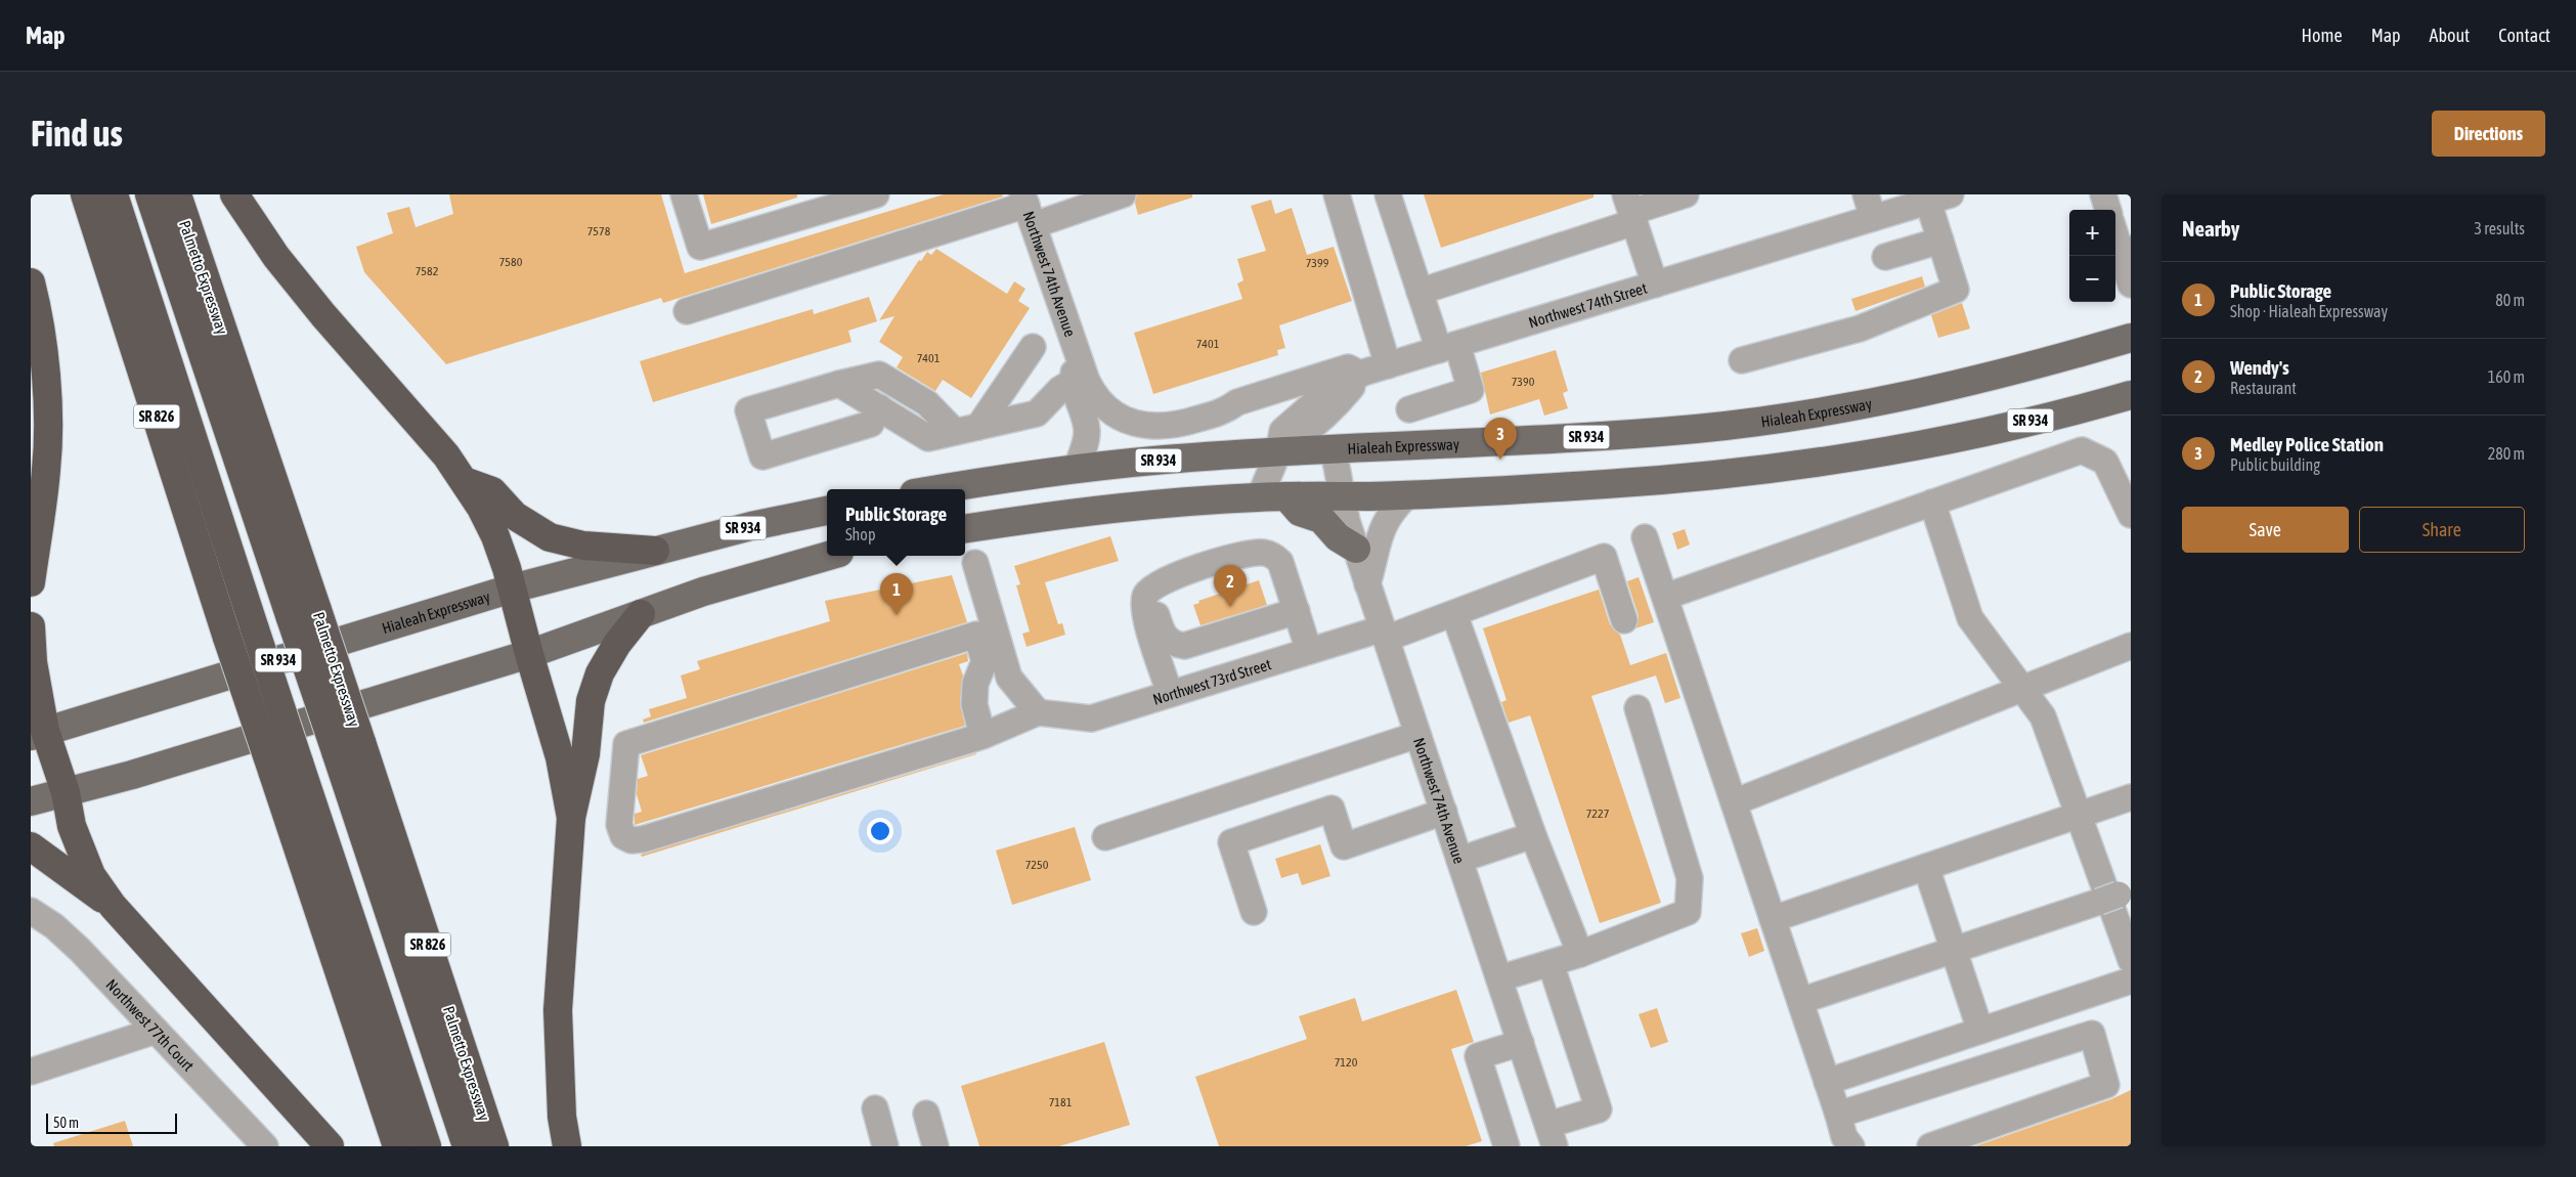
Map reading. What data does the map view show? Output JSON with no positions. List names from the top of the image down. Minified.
{"streets":{"highway":["Palmetto Expressway","SR 826"],"main road":["Hialeah Expressway","SR 934"],"street":["Northwest 74th Avenue","Northwest 74th Street","Northwest 73rd Street","Northwest 77th Court"]},"crossings":[["Northwest 74th Avenue","Northwest 74th Street"],["Northwest 74th Avenue","Hialeah Expressway"],["Northwest 74th Avenue","SR 934"],["Northwest 74th Avenue","Northwest 73rd Street"]],"house_numbers":["7578","7580","7399","7582","7401","7401","7390","7227","7250","7120","7181"],"scale_bar":"50 m","page":{"header":"Map","nav":["Home","Map","About","Contact"],"buttons":["Directions",["Save","Share"]],"title":"Find us","heading":["Nearby","3 results"],"map_buttons":["+","−"],"list":[{"mark":"1","name":"Public Storage","note":"Shop · Hialeah Expressway","value":"80 m"},{"mark":"2","name":"Wendy's","note":"Restaurant","value":"160 m"},{"mark":"3","name":"Medley Police Station","note":"Public building","value":"280 m"}],"pins":["3","2","1"],"popup":["Public Storage","Shop"],"scale":"50 m"}}
